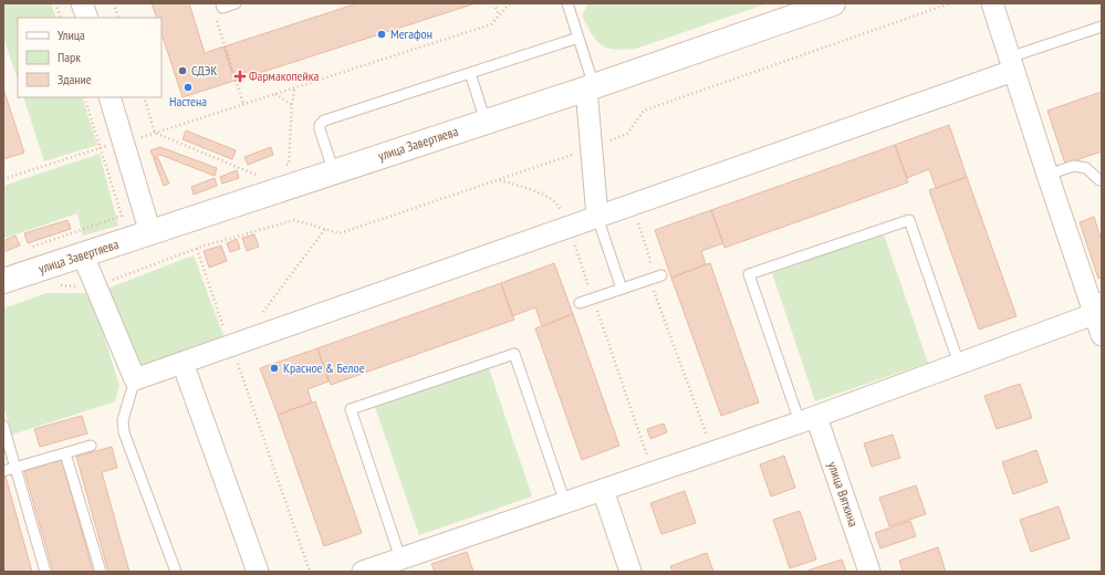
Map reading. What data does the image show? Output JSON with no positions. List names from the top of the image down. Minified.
{"streets":{"main road":["улица Завертяева"],"street":["улица Вяткина"]},"places":{"other":["Мегафон","СДЭК","Настена","Красное & Белое"],"health":["Фармакопейка"]},"legend":["Улица","Парк","Здание"]}
